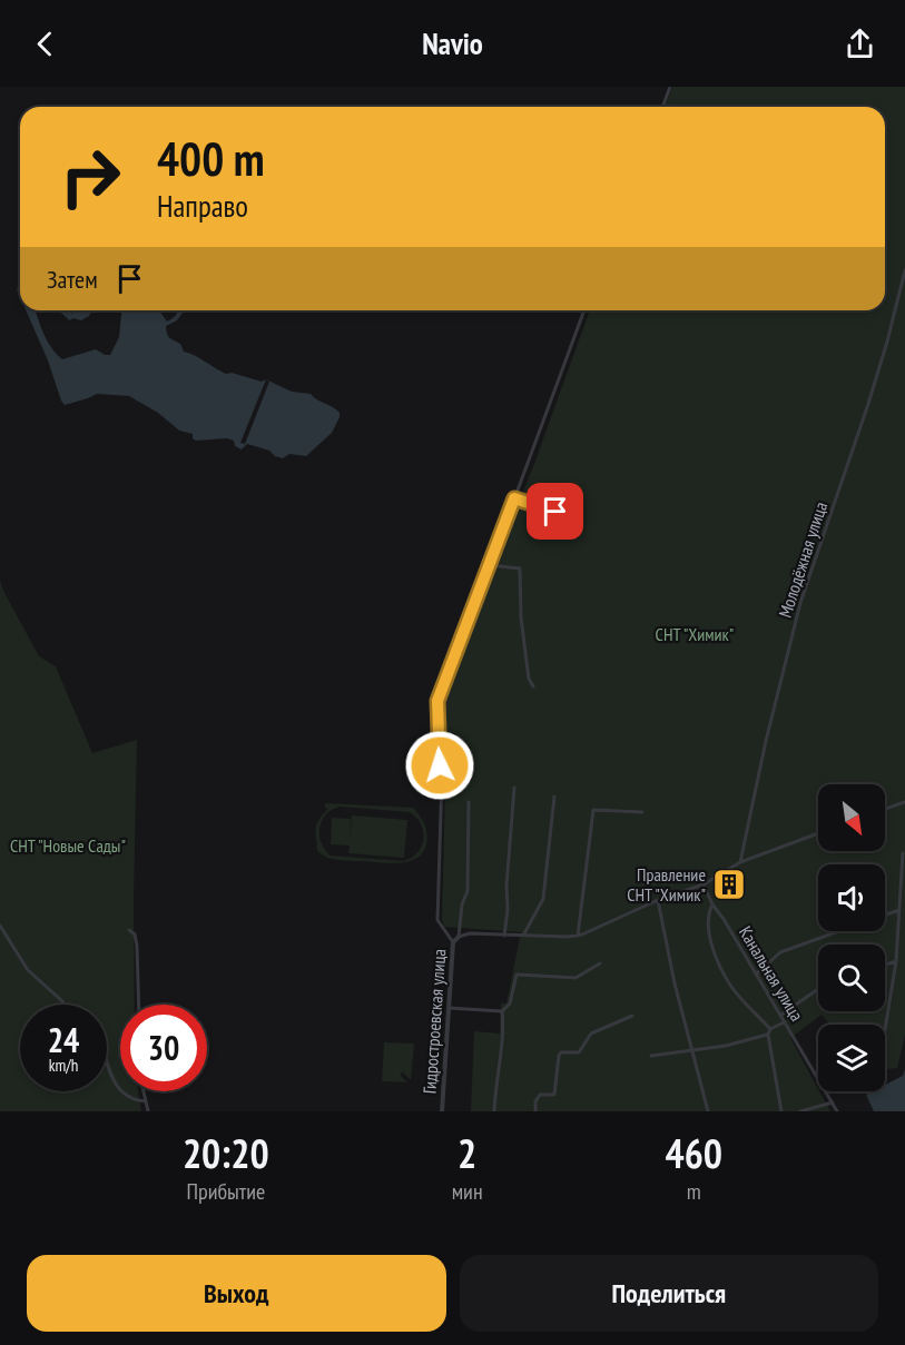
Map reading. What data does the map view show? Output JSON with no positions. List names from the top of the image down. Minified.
{"streets":{"street":["Молодёжная улица","Канальная улица","Гидростроевская улица"]},"parks":["СНТ \"Химик\"","СНТ \"Новые Сады\""],"places":{"building":["Правление СНТ \"Химик\""]},"north":"bottom right","page":{"header":"Navio","turn":["400 m","Направо"],"then":"Затем","speed":"24 km/h","limit":"30","eta":["20:20","Прибытие","2","мин","460","m"],"buttons":["Выход","Поделиться"]}}
